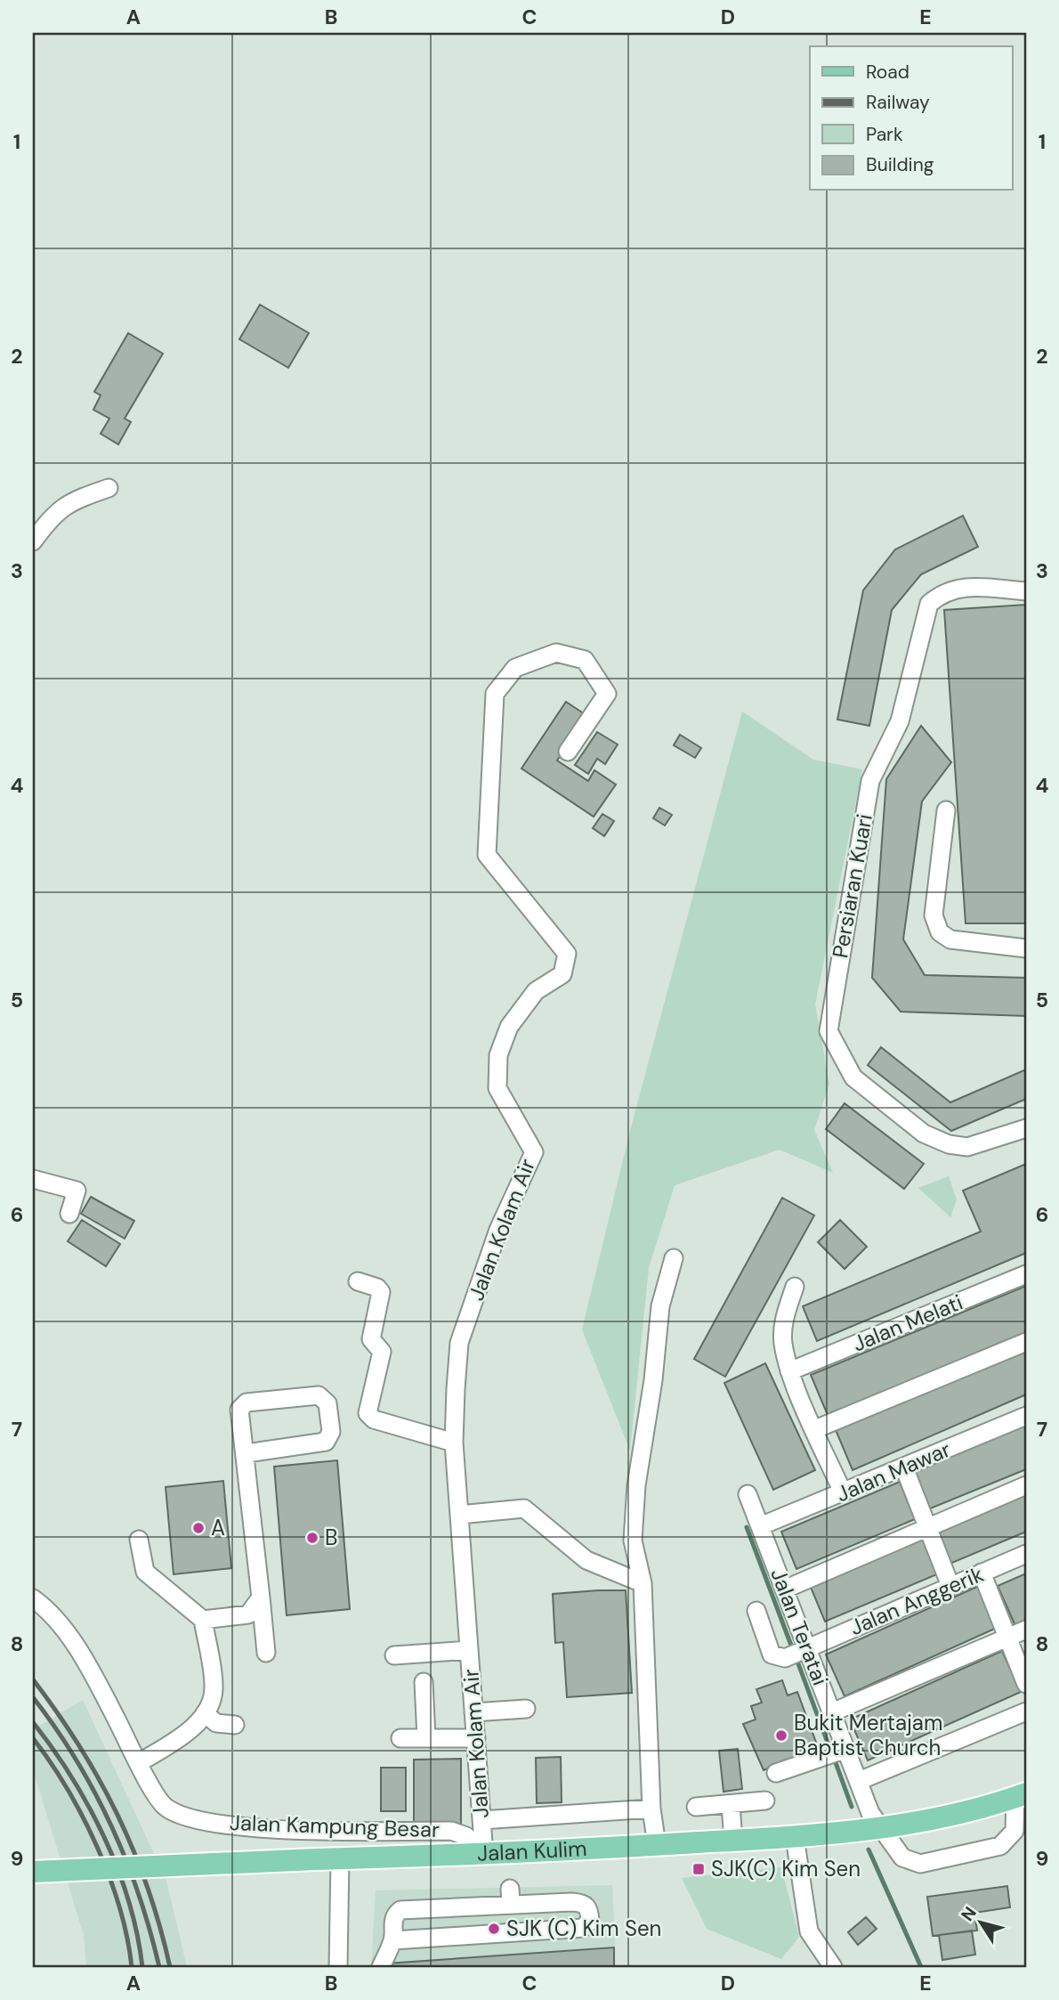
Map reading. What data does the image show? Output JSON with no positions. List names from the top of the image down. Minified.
{"streets":{"main road":["Jalan Kulim"],"street":["Persiaran Kuari","Jalan Kolam Air","Jalan Melati","Jalan Mawar","Jalan Anggerik","Jalan Teratai","Jalan Kampung Besar"]},"crossings":[["Jalan Kolam Air","Jalan Kampung Besar"],["Jalan Kolam Air","Jalan Kulim"],["Jalan Mawar","Jalan Teratai"],["Jalan Anggerik","Jalan Teratai"],["Jalan Teratai","Jalan Kulim"],["Jalan Kampung Besar","Jalan Kulim"]],"places":{"other":["A","B","Bukit Mertajam Baptist Church","SJK (C) Kim Sen"],"transit":["SJK(C) Kim Sen"]},"legend":["Road","Railway","Park","Building"],"north":"top left","grid":{"columns":["A","B","C","D","E"],"rows":["1","2","3","4","5","6","7","8","9"]}}
